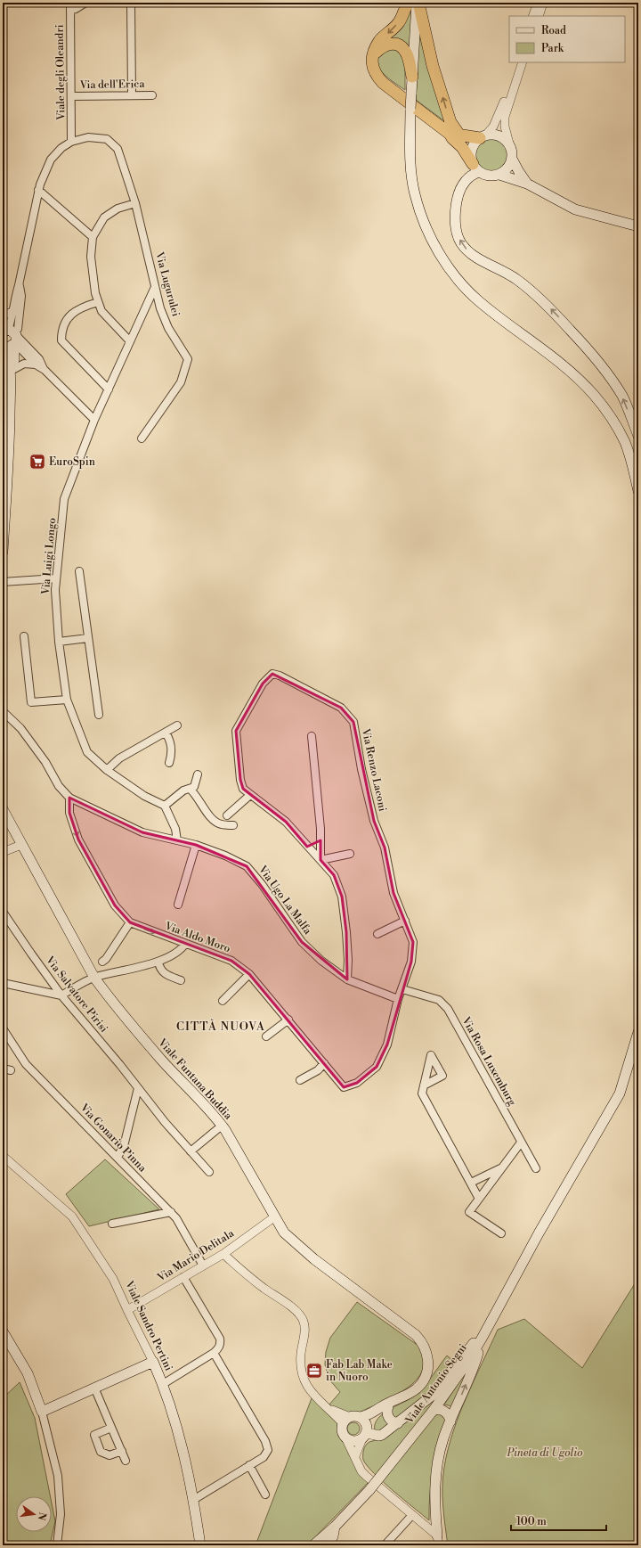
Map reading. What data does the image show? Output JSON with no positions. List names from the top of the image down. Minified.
{"streets":{"main road":["Viale Funtana Buddia","Viale Sandro Pertini","Viale Antonio Segni"],"street":["Viale degli Oleandri","Via dell'Erica","Via Lugurulei","Via Luigi Longo","Via Renzo Laconi","Via Ugo La Malfa","Via Aldo Moro","Via Salvatore Pirisi","Via Rosa Luxemburg","Via Gonario Pinna","Via Mario Delitala"]},"crossings":[["Viale degli Oleandri","Via dell'Erica"],["Viale degli Oleandri","Via Lugurulei"],["Via Lugurulei","Via Luigi Longo"],["Via Renzo Laconi","Via Ugo La Malfa"],["Via Ugo La Malfa","Via Aldo Moro"],["Viale Funtana Buddia","Via Mario Delitala"],["Via Gonario Pinna","Via Mario Delitala"],["Via Mario Delitala","Viale Sandro Pertini"]],"one_way":["Via Aldo Moro"],"districts":["CITTÀ NUOVA"],"parks":["Pineta di Ugolio"],"places":{"supermarket":["EuroSpin"],"office":["Fab Lab Make in Nuoro"]},"legend":["Road","Park"],"scale_bar":"100 m","north":"right"}
